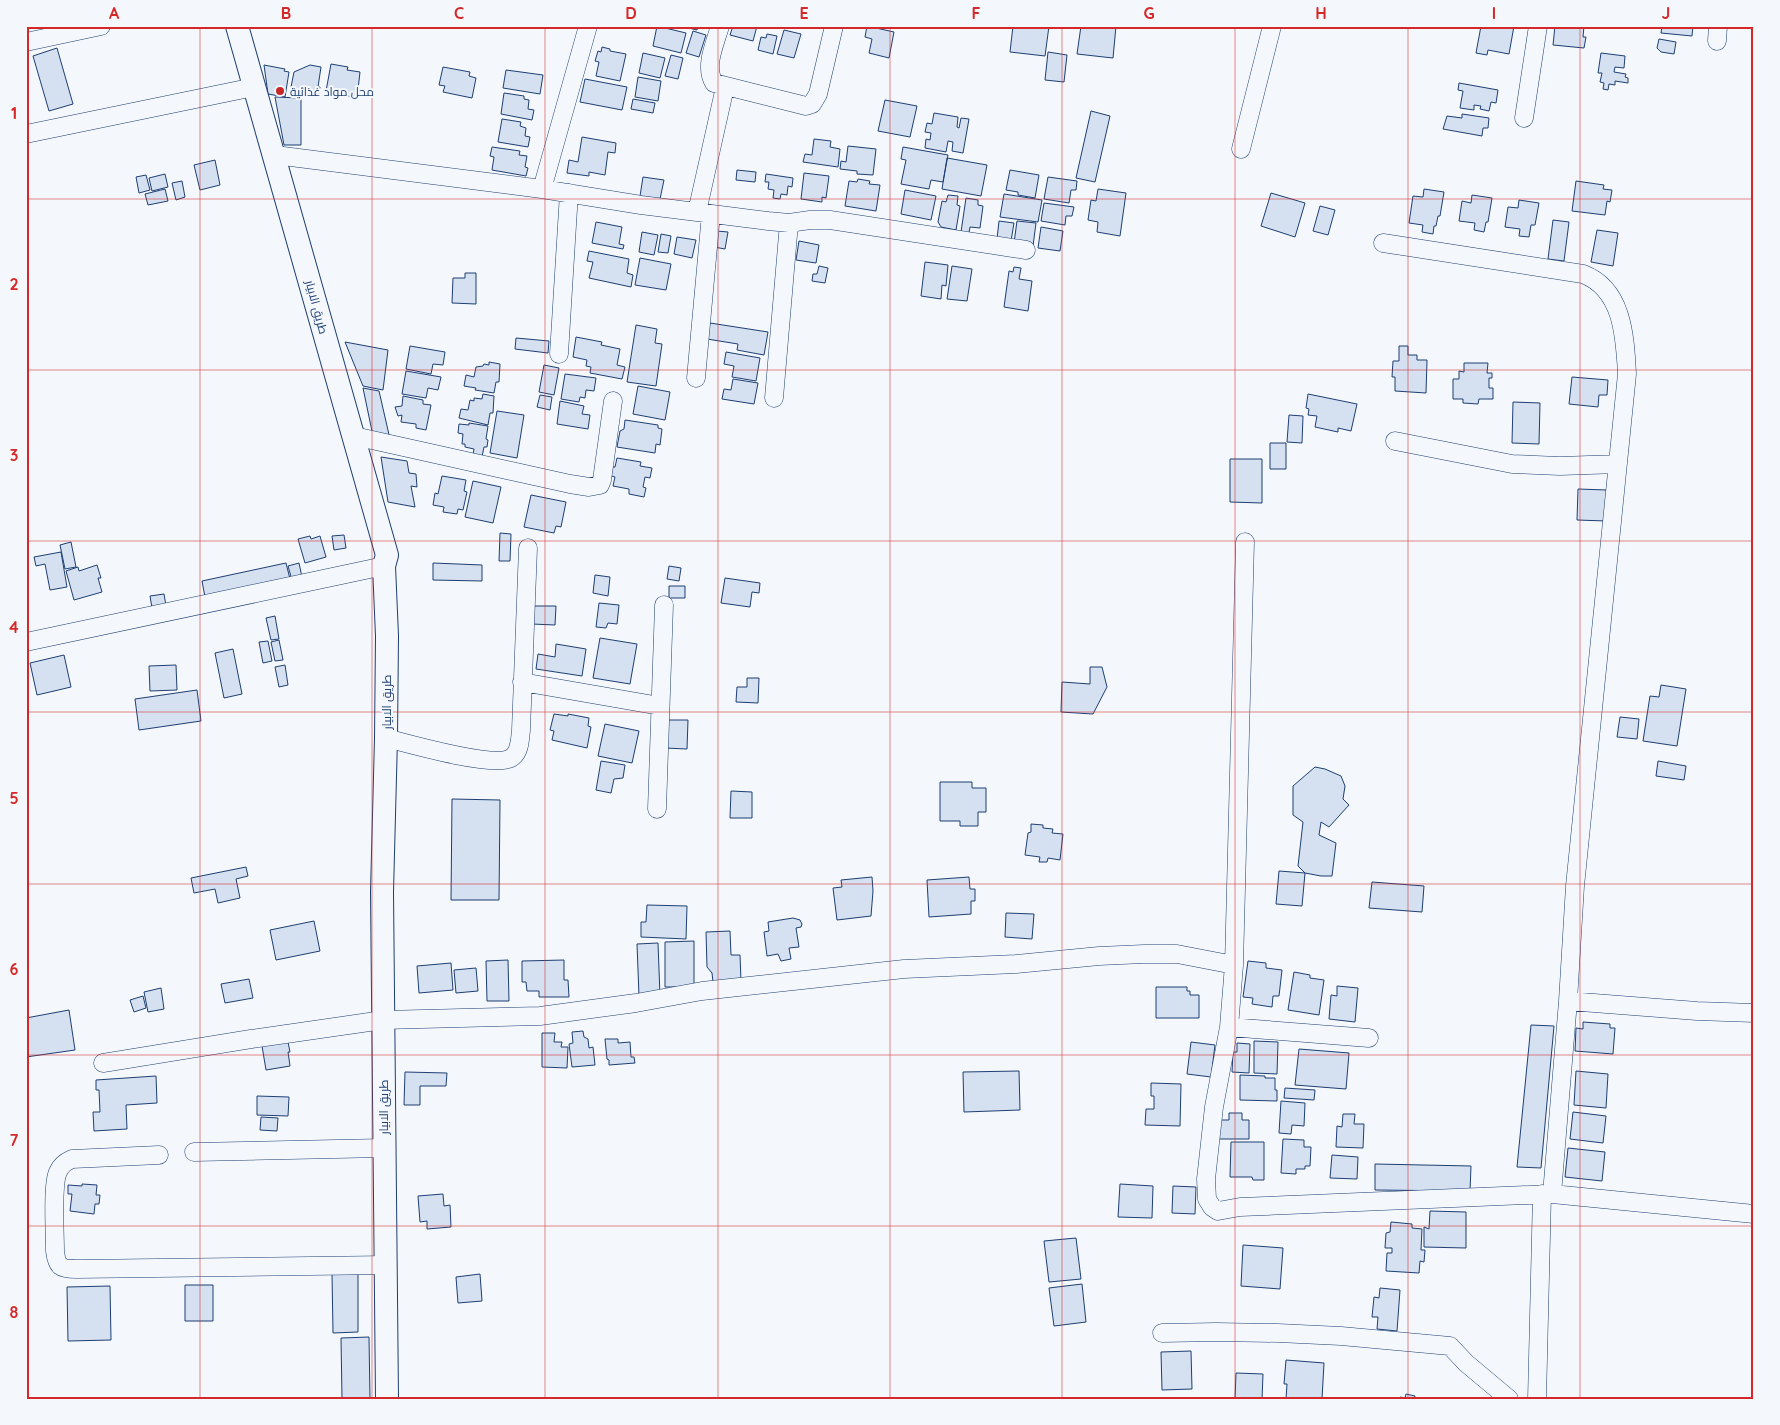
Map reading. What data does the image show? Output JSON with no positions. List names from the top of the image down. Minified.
{"streets":{"main road":["طريق الابيار"]},"places":["محل مواد غذائية"],"grid":{"columns":["A","B","C","D","E","F","G","H","I","J"],"rows":["1","2","3","4","5","6","7","8"]}}
